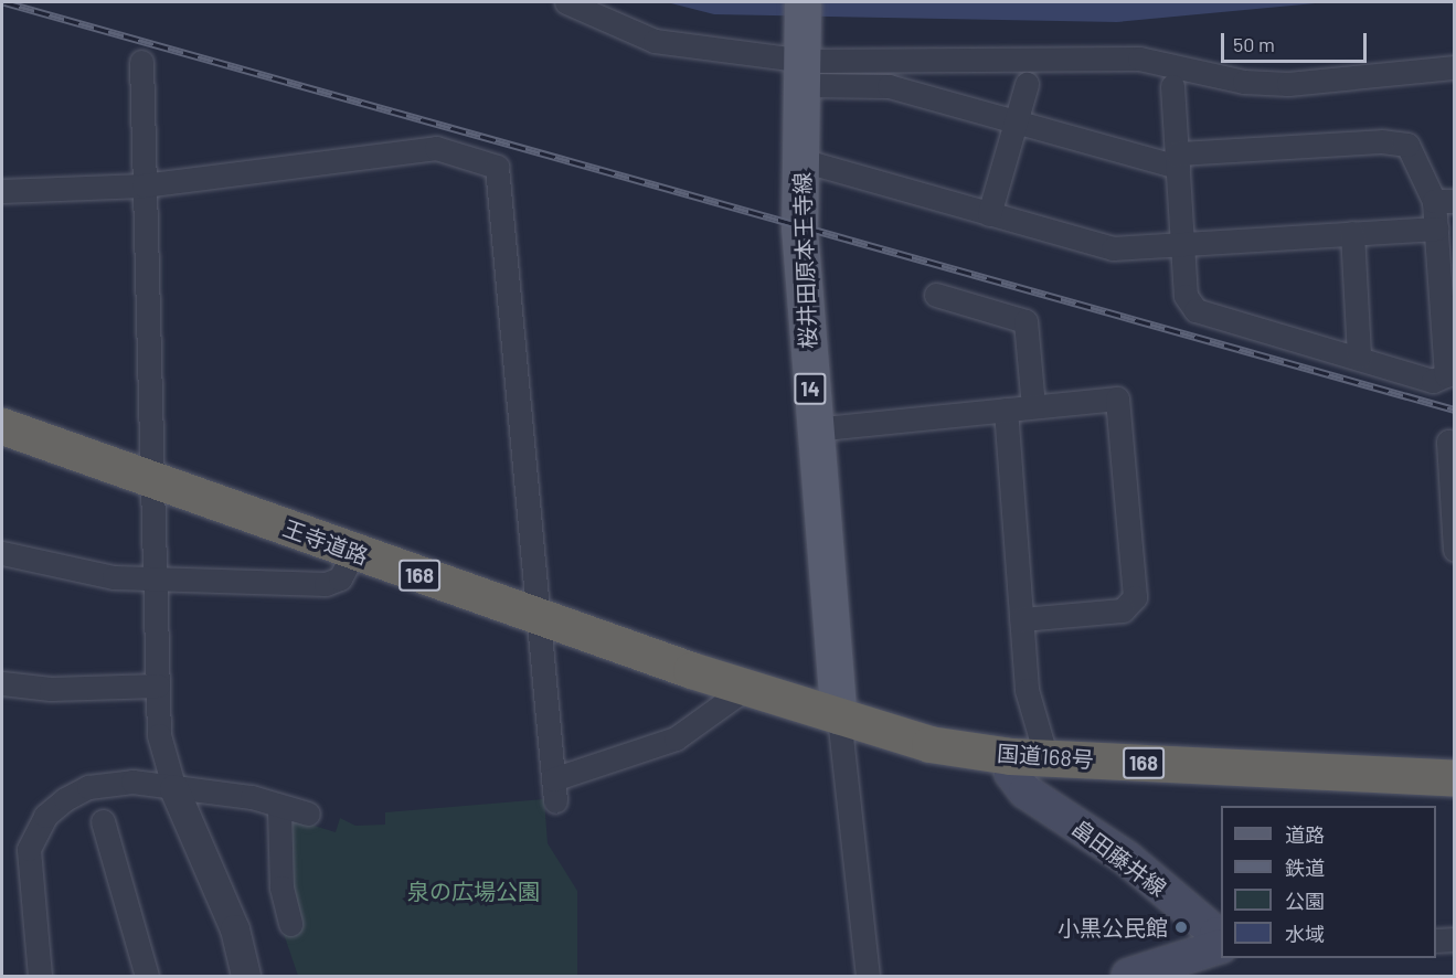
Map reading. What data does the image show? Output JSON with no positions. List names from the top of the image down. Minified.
{"streets":{"highway":["王寺道路","168","国道168号"],"main road":["桜井田原本王寺線","14","畠田藤井線"]},"crossings":[["桜井田原本王寺線","王寺道路"],["桜井田原本王寺線","国道168号"],["王寺道路","国道168号"],["国道168号","畠田藤井線"]],"parks":["泉の広場公園"],"places":["小黒公民館"],"legend":["道路","鉄道","公園","水域"],"scale_bar":"50 m"}
